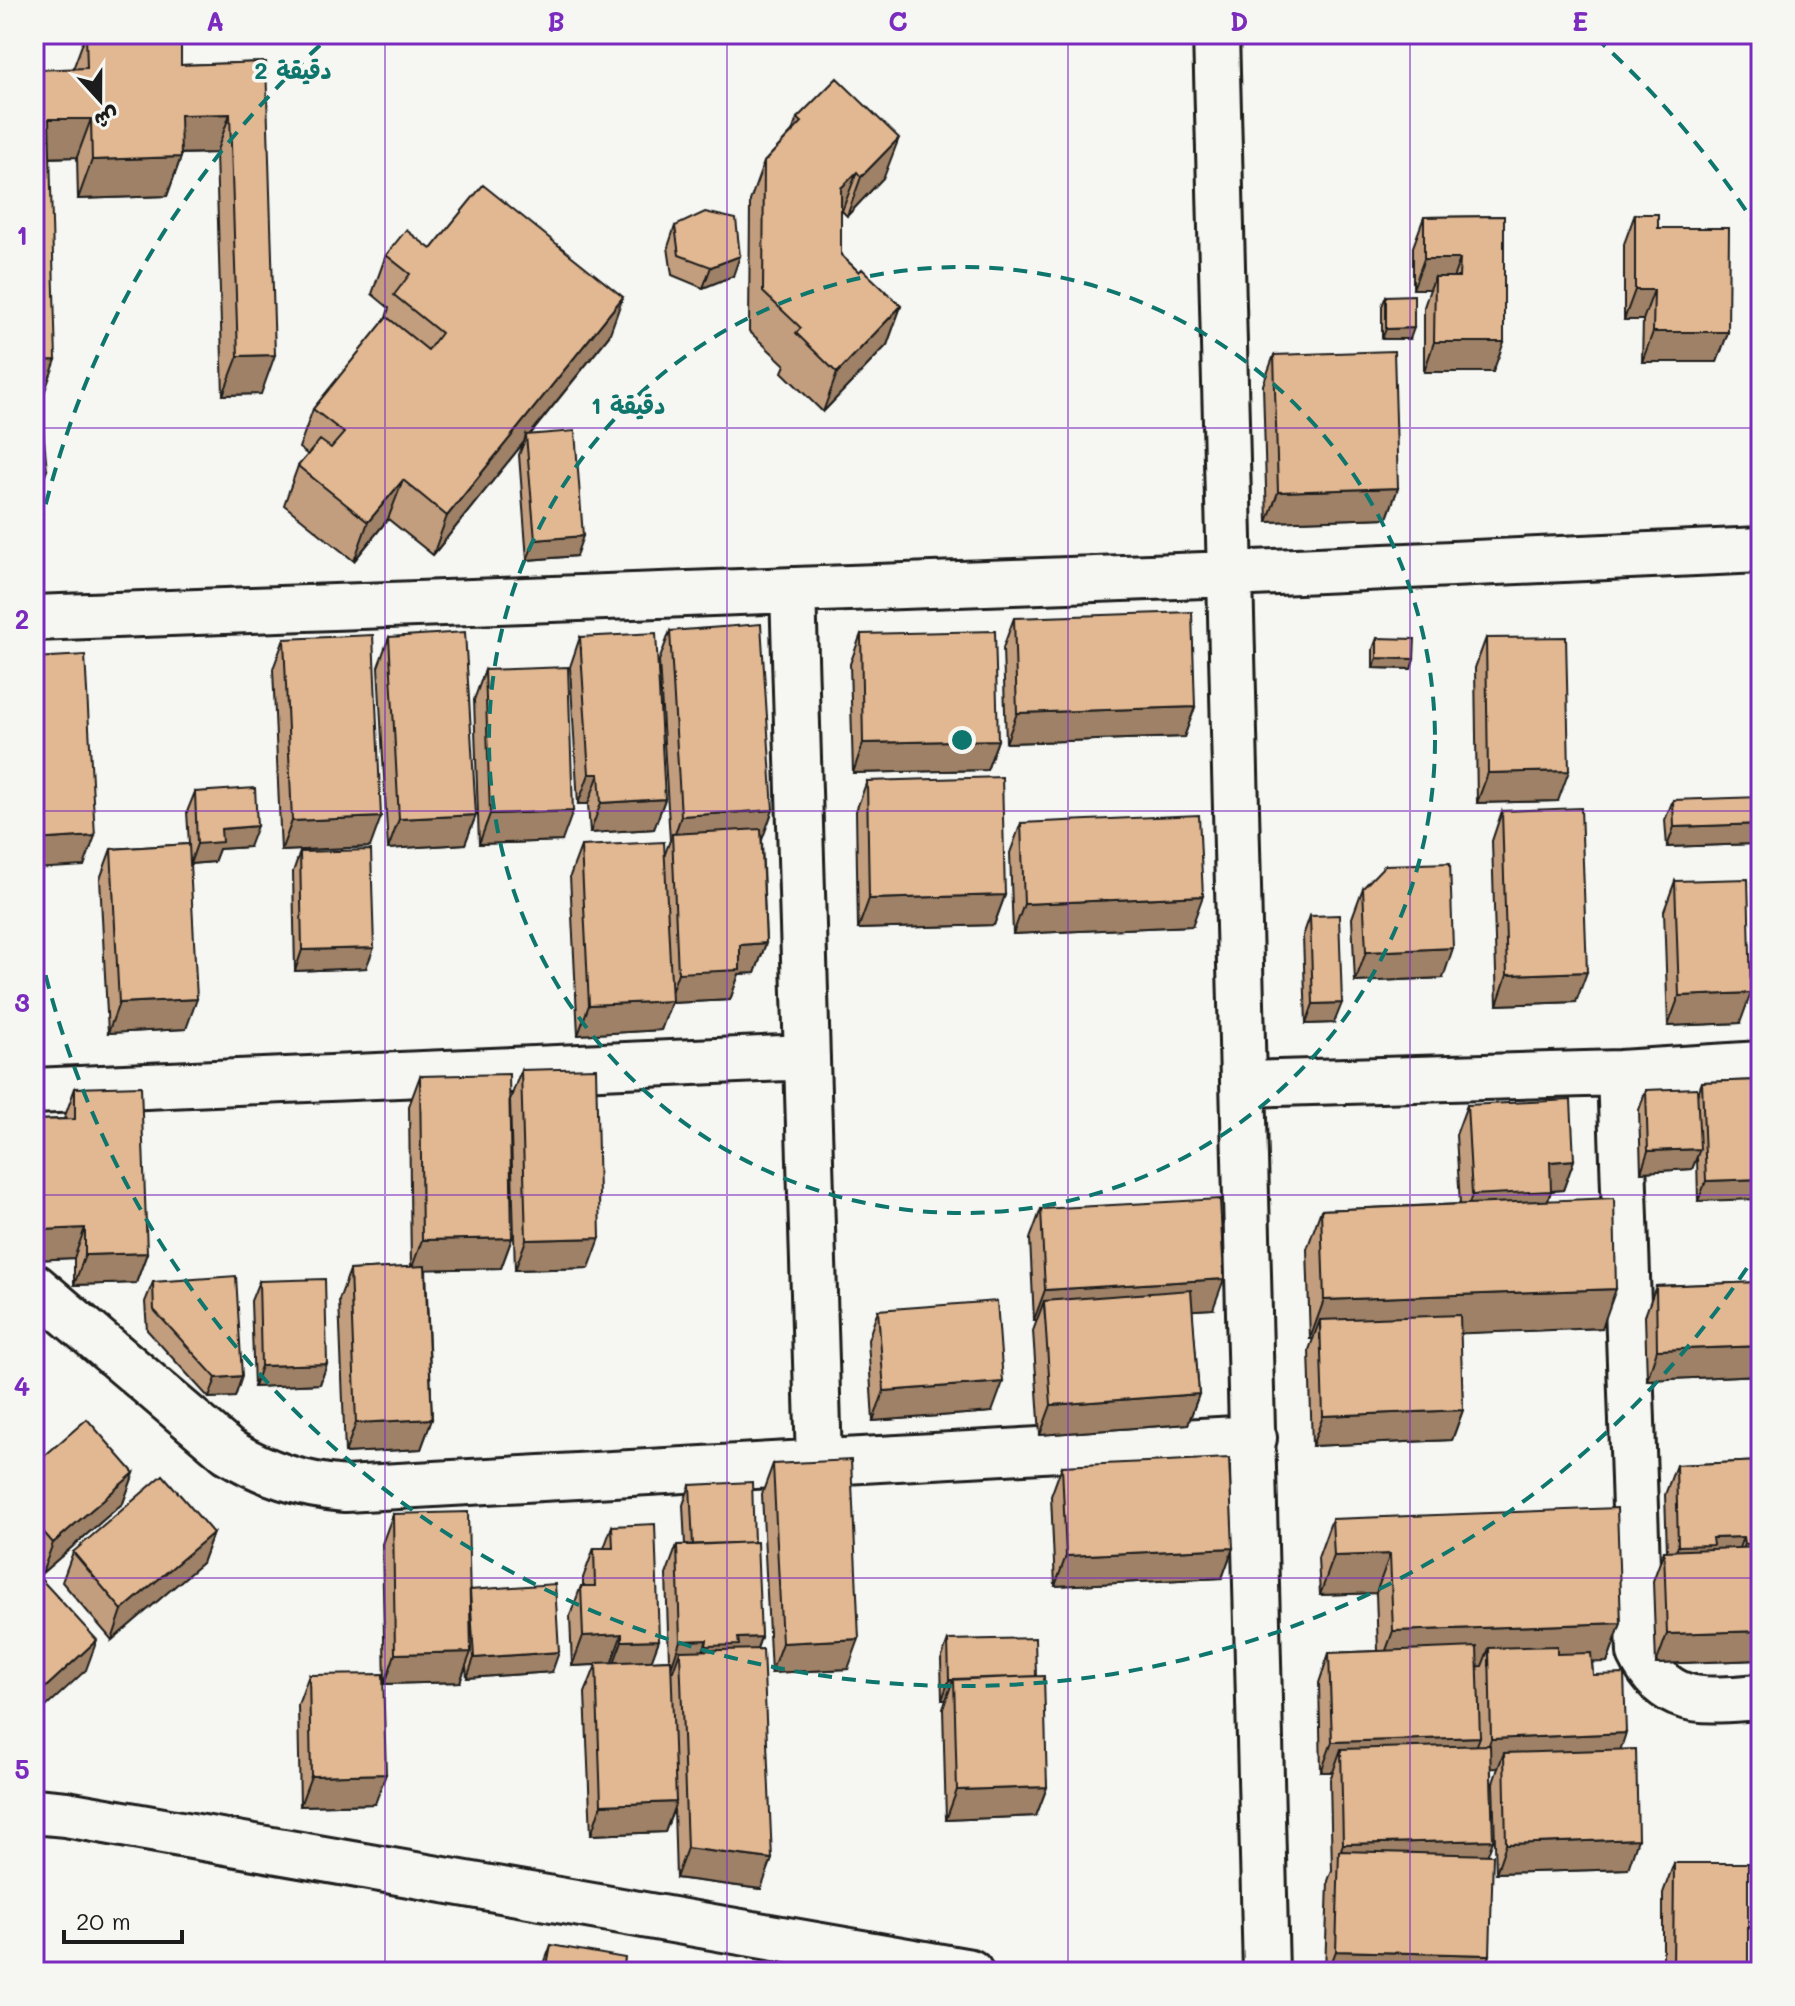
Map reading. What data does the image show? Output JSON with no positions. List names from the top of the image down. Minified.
{"scale_bar":"20 m","north":"bottom","grid":{"columns":["A","B","C","D","E"],"rows":["1","2","3","4","5"]},"rings":["2 دقيقة","1 دقيقة"]}
